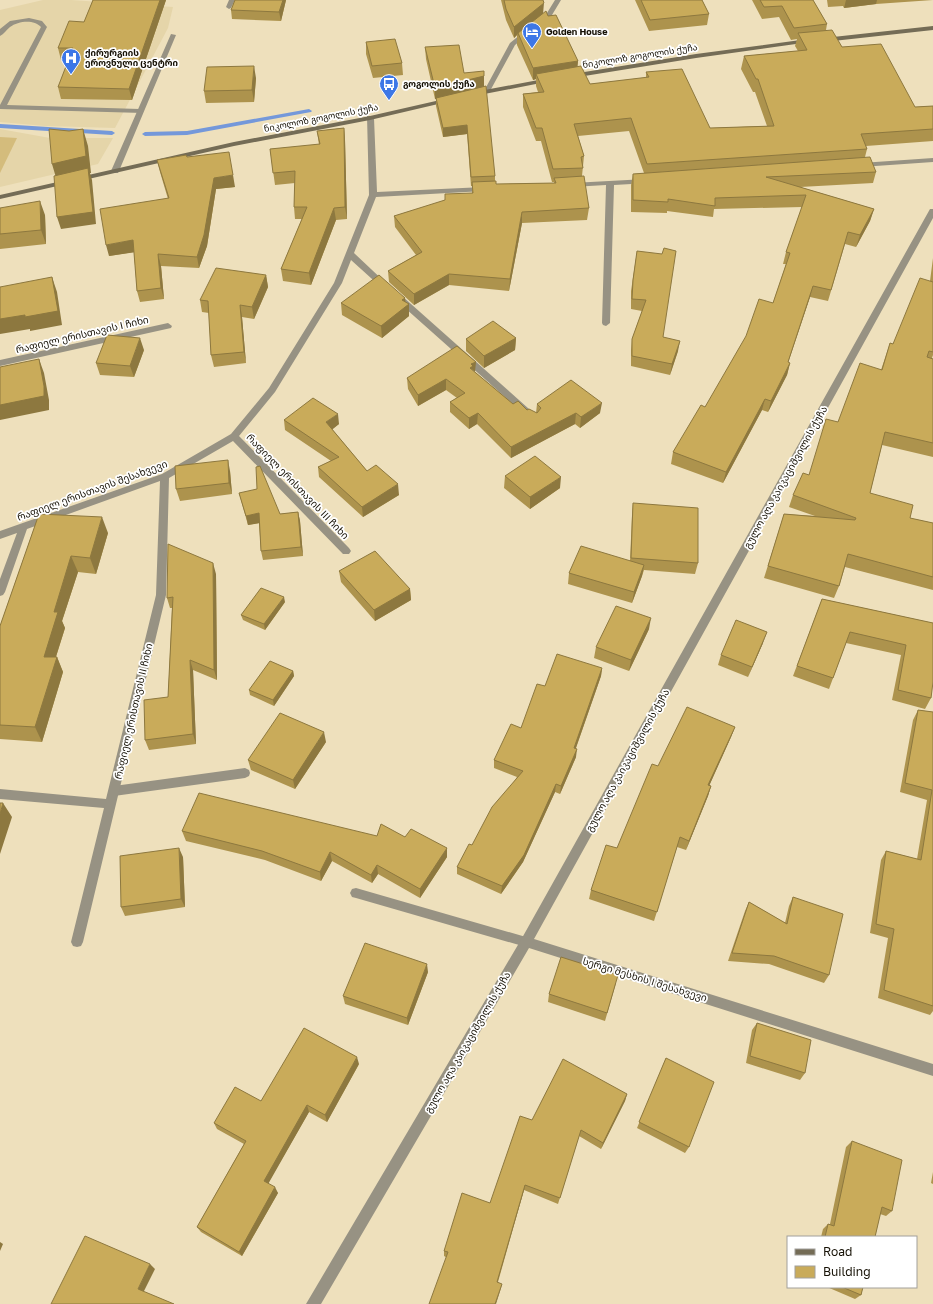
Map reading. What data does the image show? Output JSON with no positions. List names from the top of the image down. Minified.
{"streets":{"street":["ნიკოლოზ გოგოლის ქუჩა","რაფიელ ერისთავის I ჩიხი","გულო აღა კაიკაციშვილის ქუჩა","რაფიელ ერისთავის III ჩიხი","რაფიელ ერისთავის შესახვევი","რაფიელ ერისთავის II ჩიხი","სერგი მესხის I შესახვევი"]},"crossings":[["ნიკოლოზ გოგოლის ქუჩა","რაფიელ ერისთავის შესახვევი"],["გულო აღა კაიკაციშვილის ქუჩა","სერგი მესხის I შესახვევი"],["რაფიელ ერისთავის III ჩიხი","რაფიელ ერისთავის შესახვევი"],["რაფიელ ერისთავის შესახვევი","რაფიელ ერისთავის II ჩიხი"]],"places":{"hotel":["Golden House"],"hospital":["ქირურგიის ეროვნული ცენტრი"],"bus stop":["გოგოლის ქუჩა"]},"legend":["Road","Building"]}
